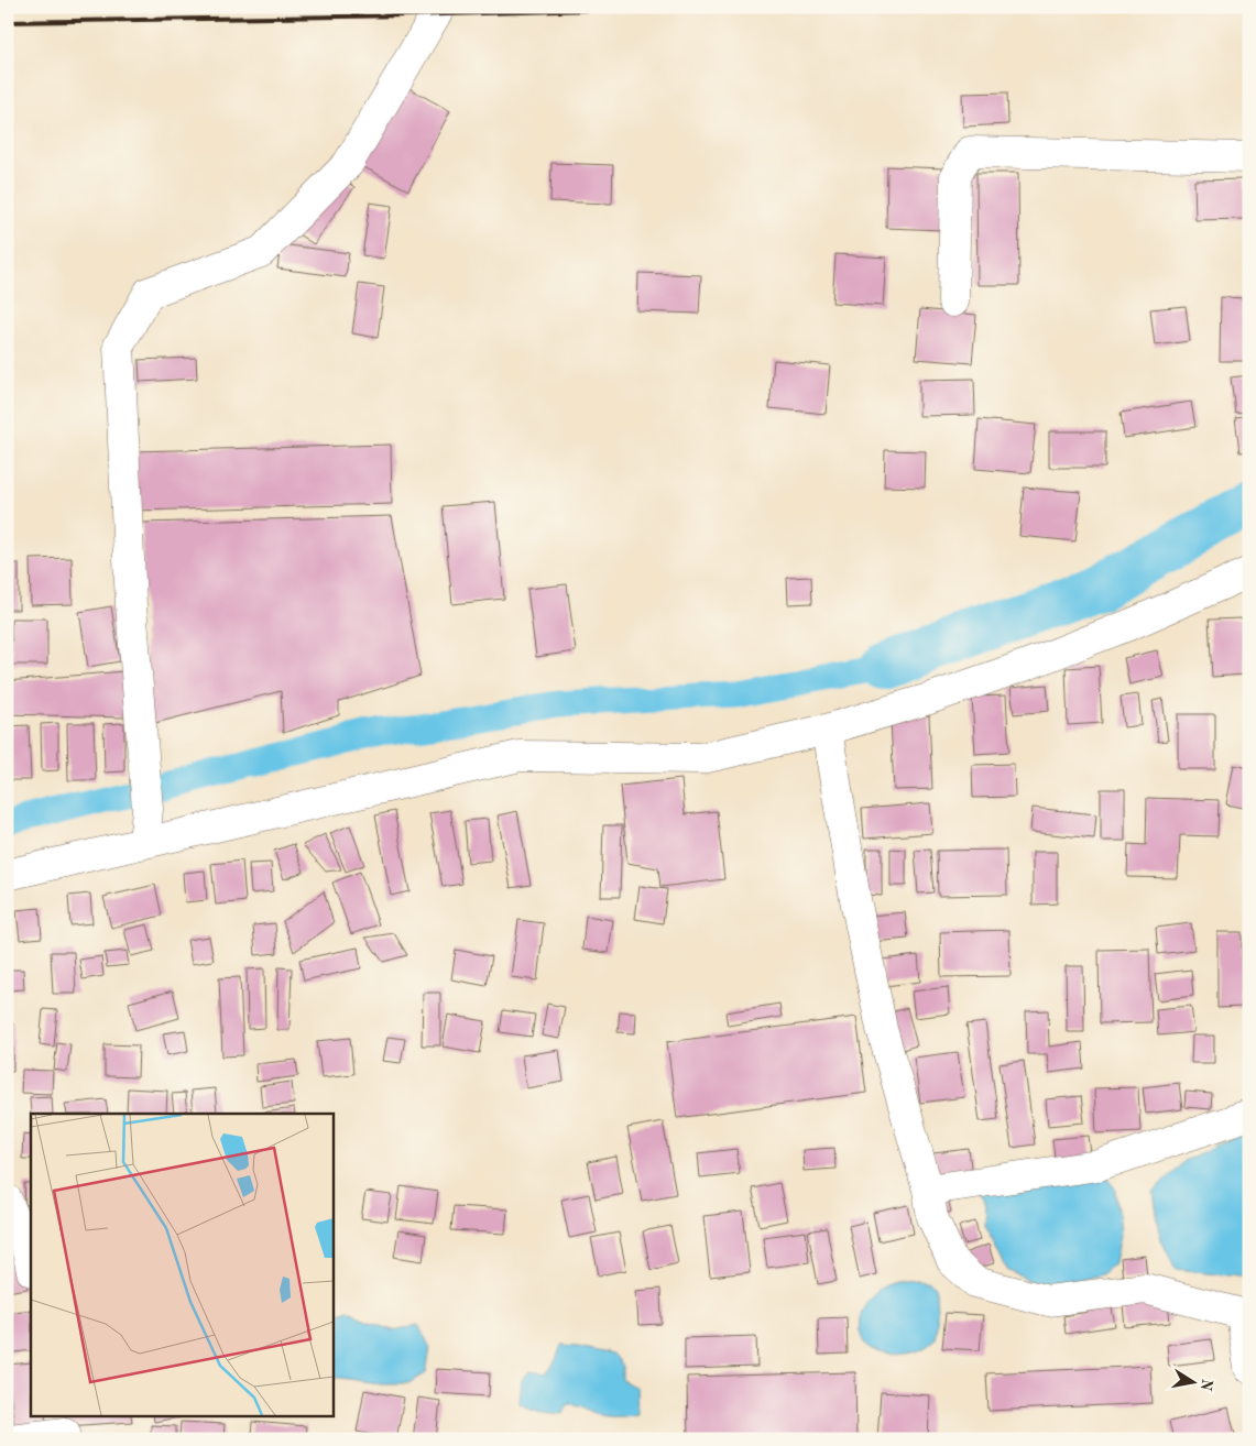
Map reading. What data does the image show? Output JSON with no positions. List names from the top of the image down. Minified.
{"north":"right"}
